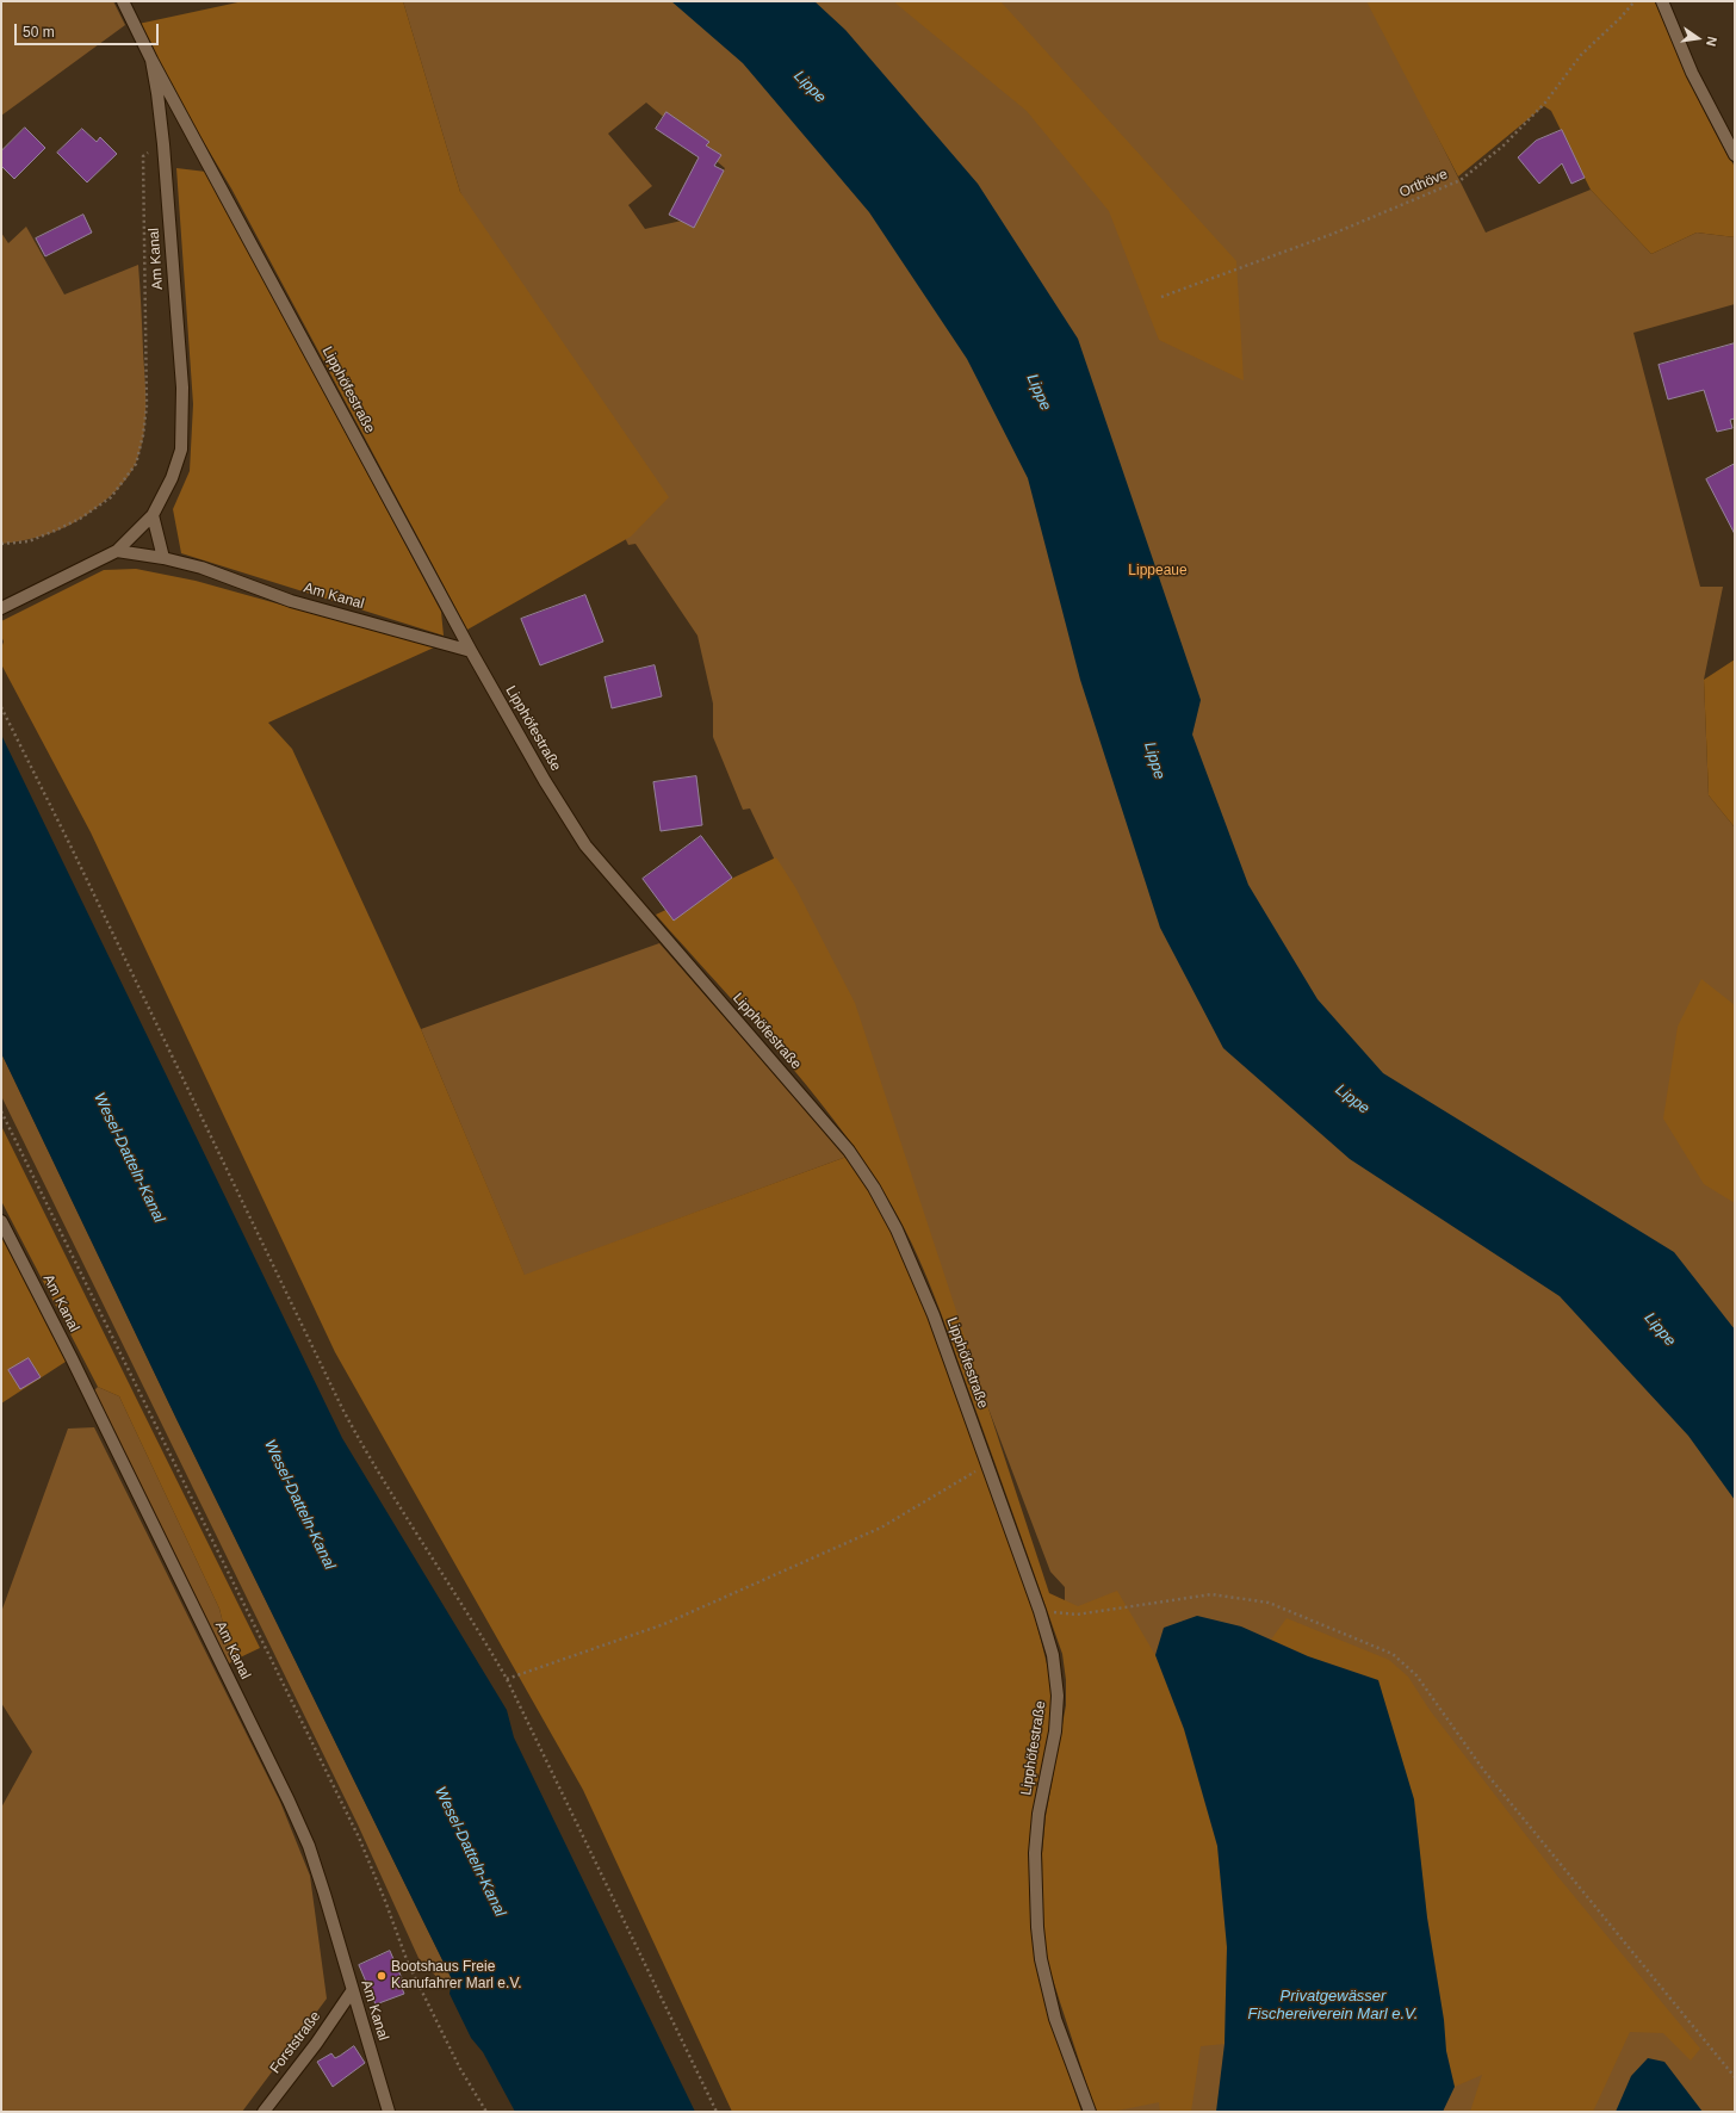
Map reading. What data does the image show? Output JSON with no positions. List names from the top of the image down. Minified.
{"streets":{"street":["Am Kanal","Lipphöfestraße","Forststraße"],"path":["Orthöve"]},"crossings":[["Am Kanal","Lipphöfestraße"],["Am Kanal","Forststraße"]],"water":["Lippe","Wesel-Datteln-Kanal","Privatgewässer Fischereiverein Marl e.V."],"parks":["Lippeaue"],"places":["Bootshaus Freie Kanufahrer Marl e.V."],"scale_bar":"50 m","north":"right"}
